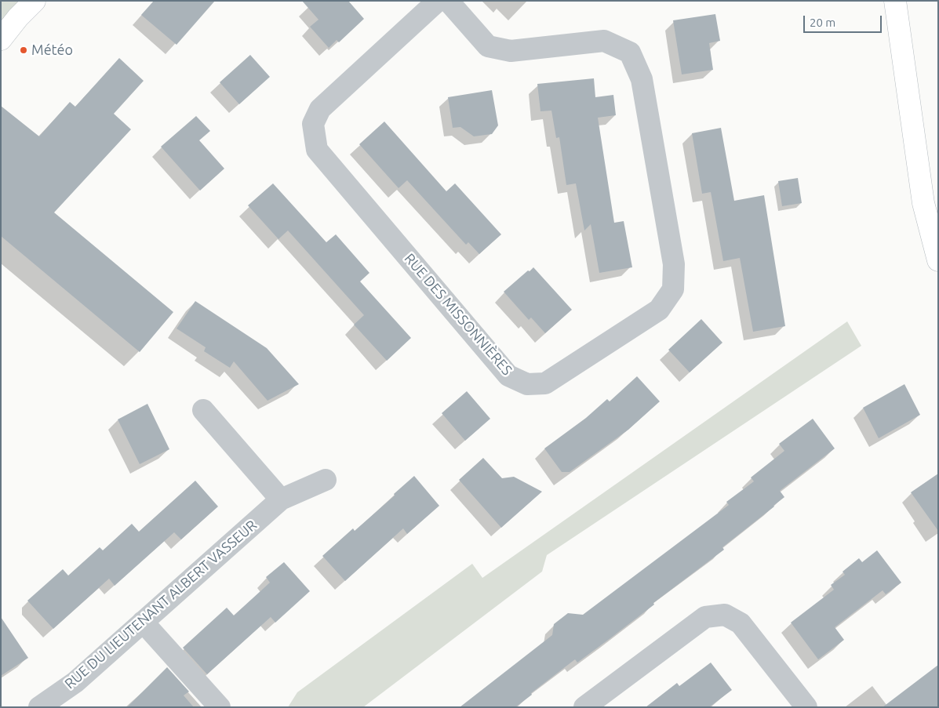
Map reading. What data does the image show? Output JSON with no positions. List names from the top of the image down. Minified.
{"streets":{"street":["RUE DES MISSONNIÈRES","RUE DU LIEUTENANT ALBERT VASSEUR"]},"places":["Météo"],"scale_bar":"20 m"}
